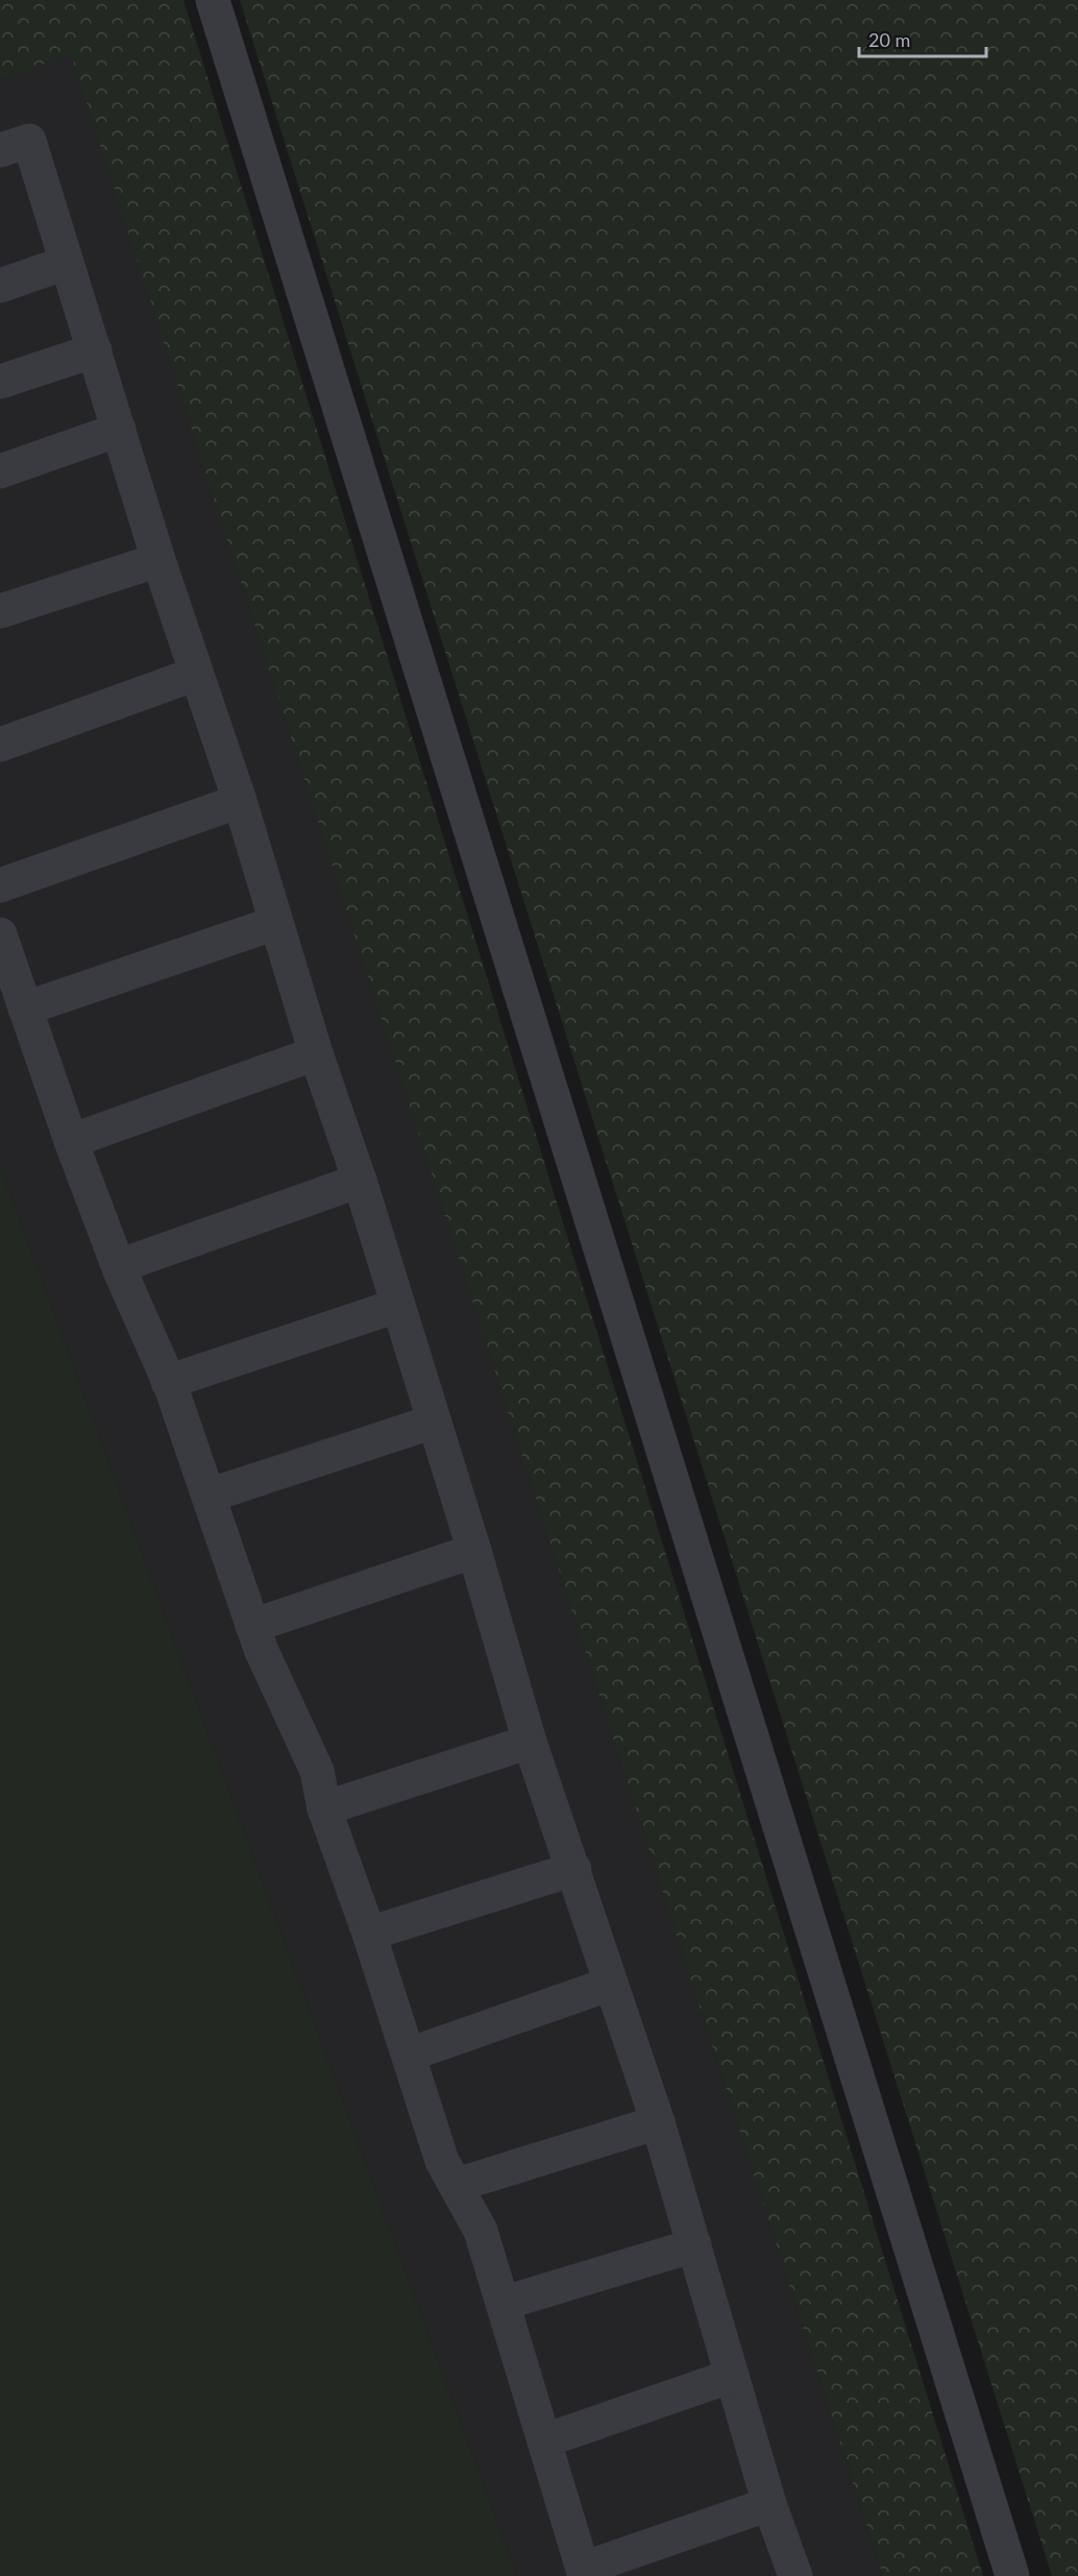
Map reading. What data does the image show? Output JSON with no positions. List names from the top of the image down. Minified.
{"scale_bar":"20 m"}
